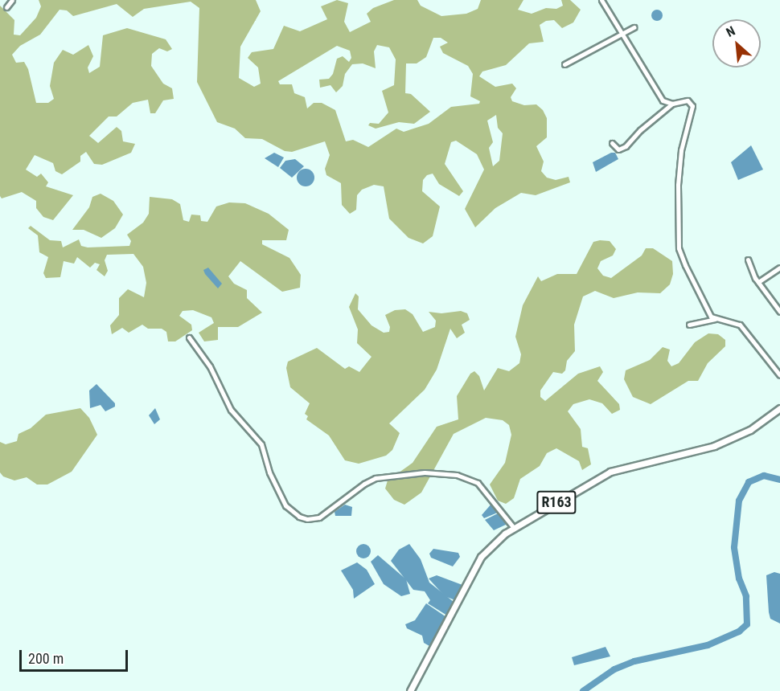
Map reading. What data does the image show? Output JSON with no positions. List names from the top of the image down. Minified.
{"streets":{"main road":["R163"]},"scale_bar":"200 m","north":"top left"}
